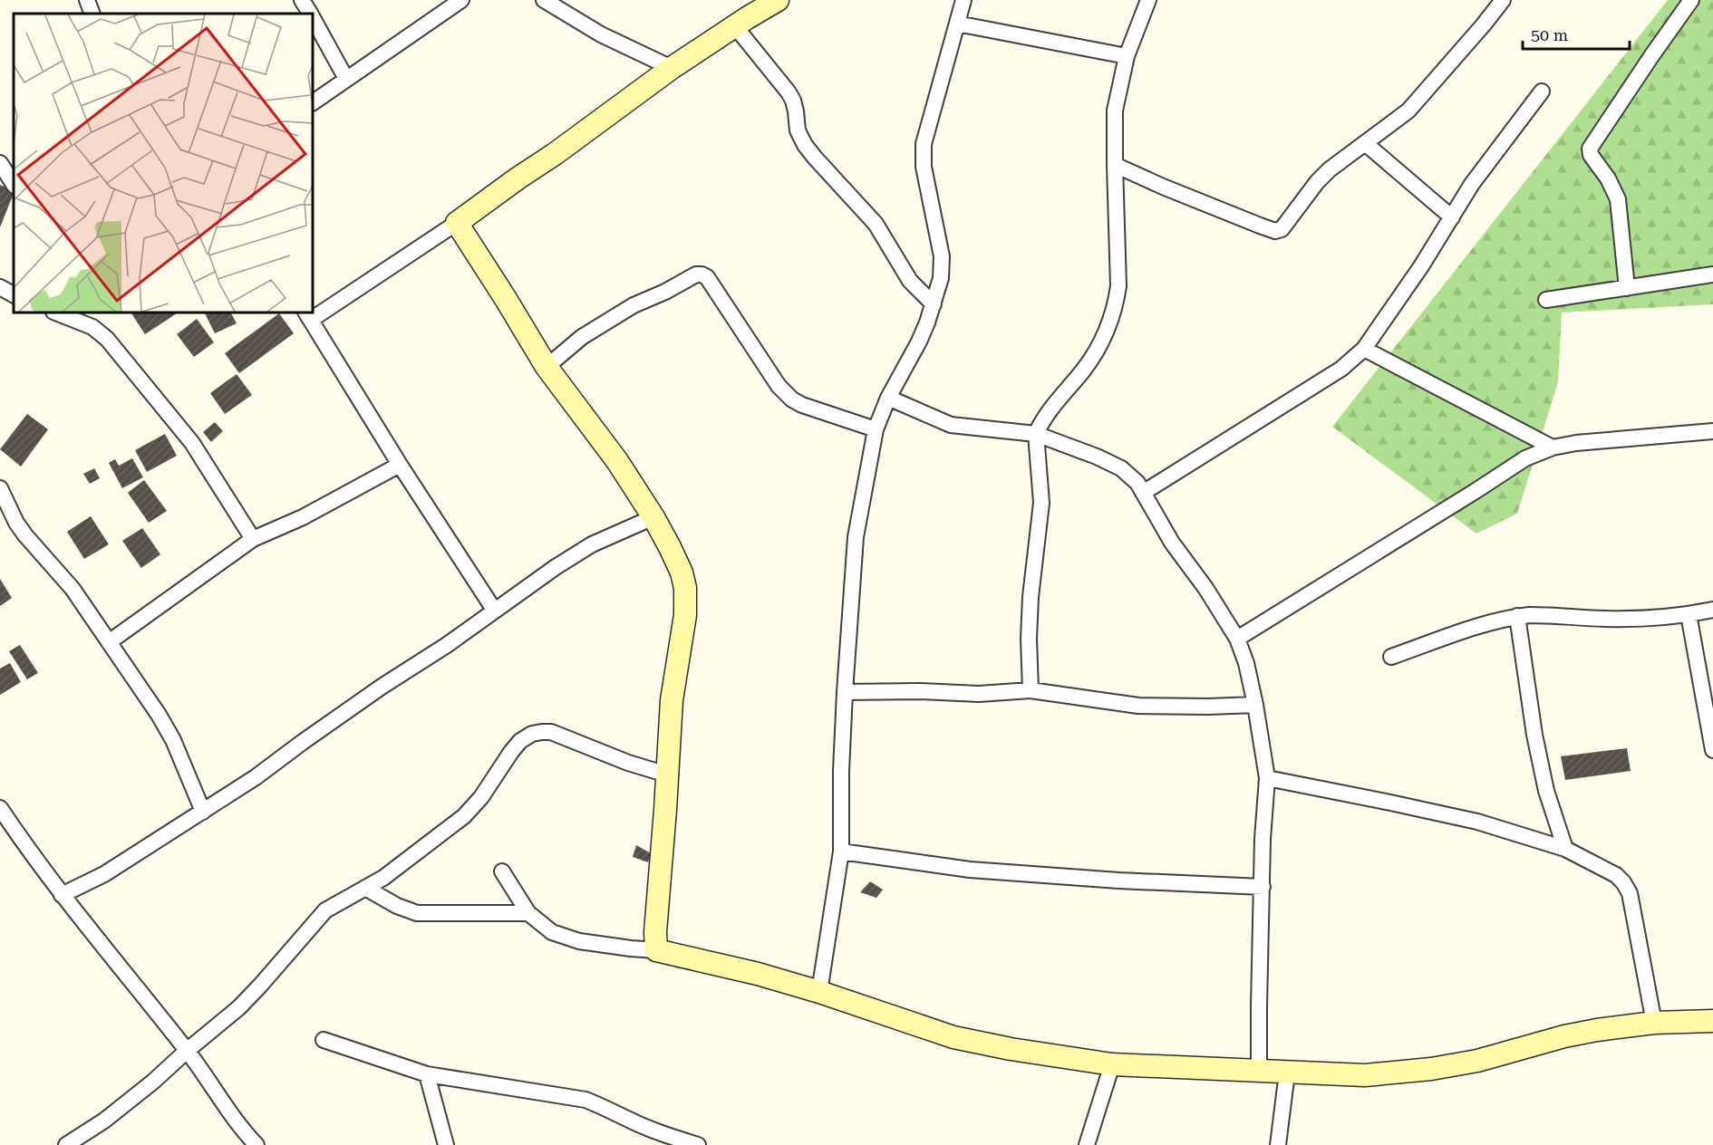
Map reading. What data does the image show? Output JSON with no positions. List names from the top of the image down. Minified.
{"scale_bar":"50 m"}
